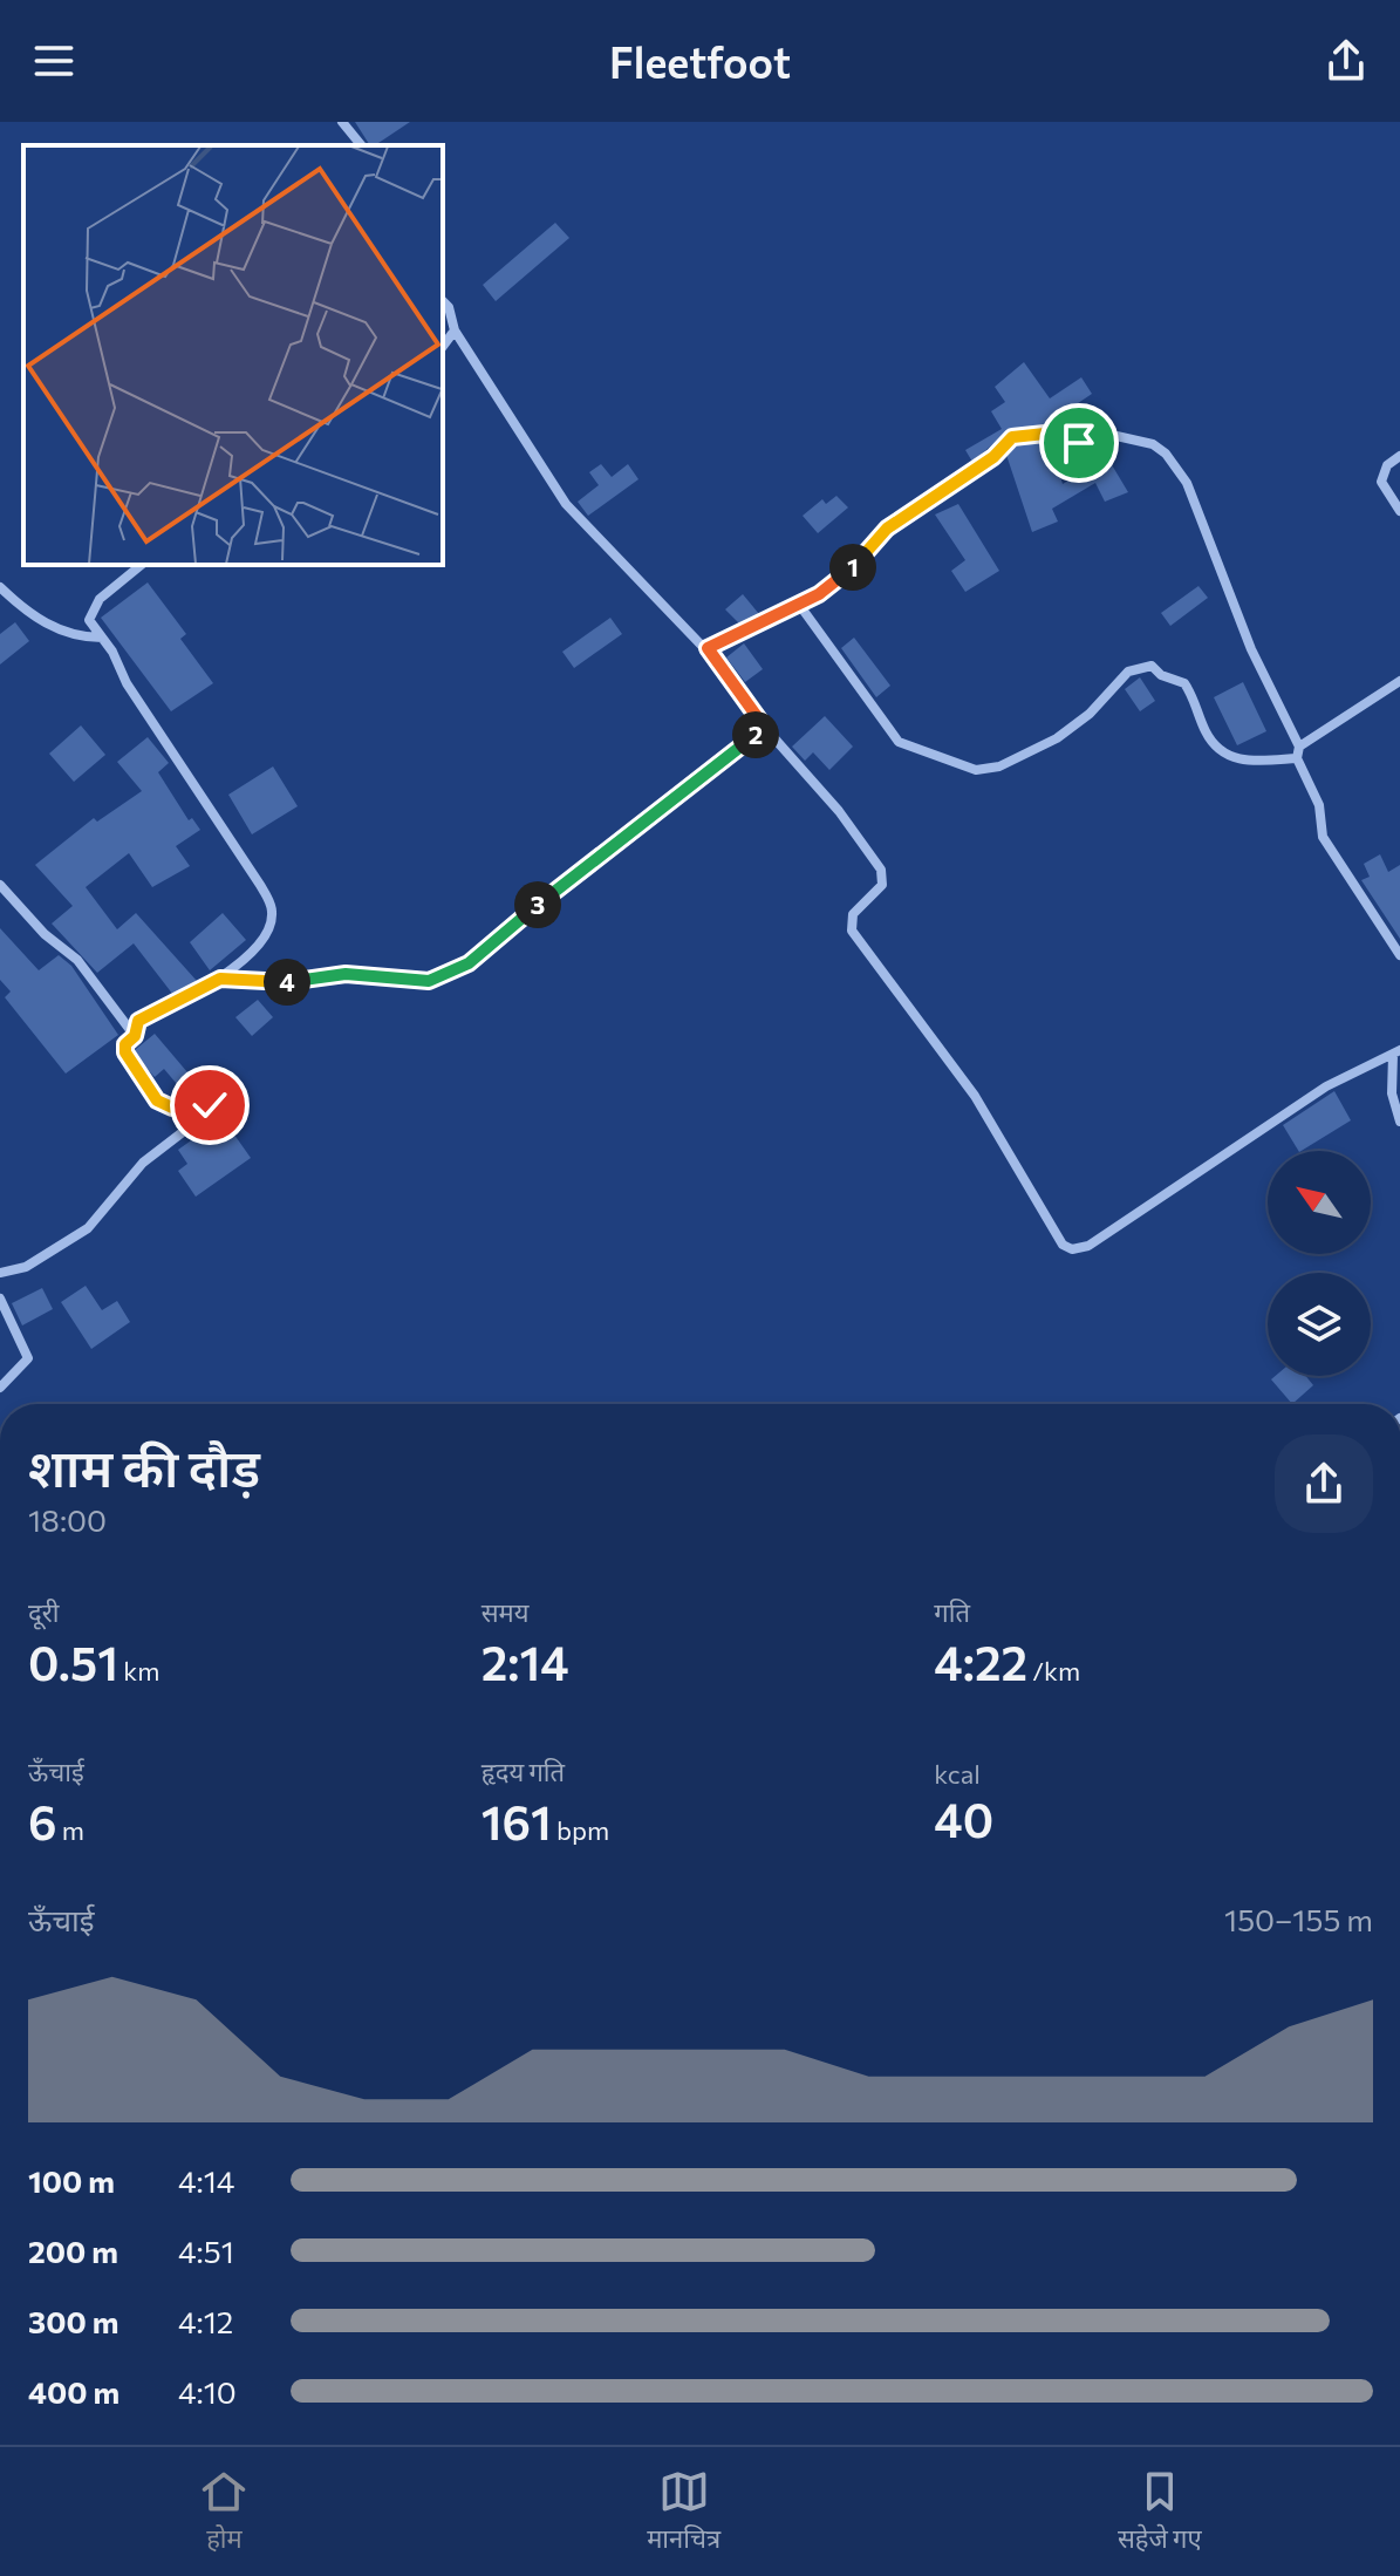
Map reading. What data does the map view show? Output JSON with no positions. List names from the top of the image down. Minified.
{"north":"top left","page":{"header":"Fleetfoot","pins":["1","2","3","4"],"heading":["शाम की दौड़","18:00"],"stats":[["दूरी","0.51 km"],["समय","2:14"],["गति","4:22 /km"],["ऊँचाई","6 m"],["हृदय गति","161 bpm"],["kcal","40"]],"chart":["ऊँचाई","150–155 m"],"list":[{"name":"100 m","note":"4:14"},{"name":"200 m","note":"4:51"},{"name":"300 m","note":"4:12"},{"name":"400 m","note":"4:10"}],"tabs":["होम","मानचित्र","सहेजे गए"]}}
